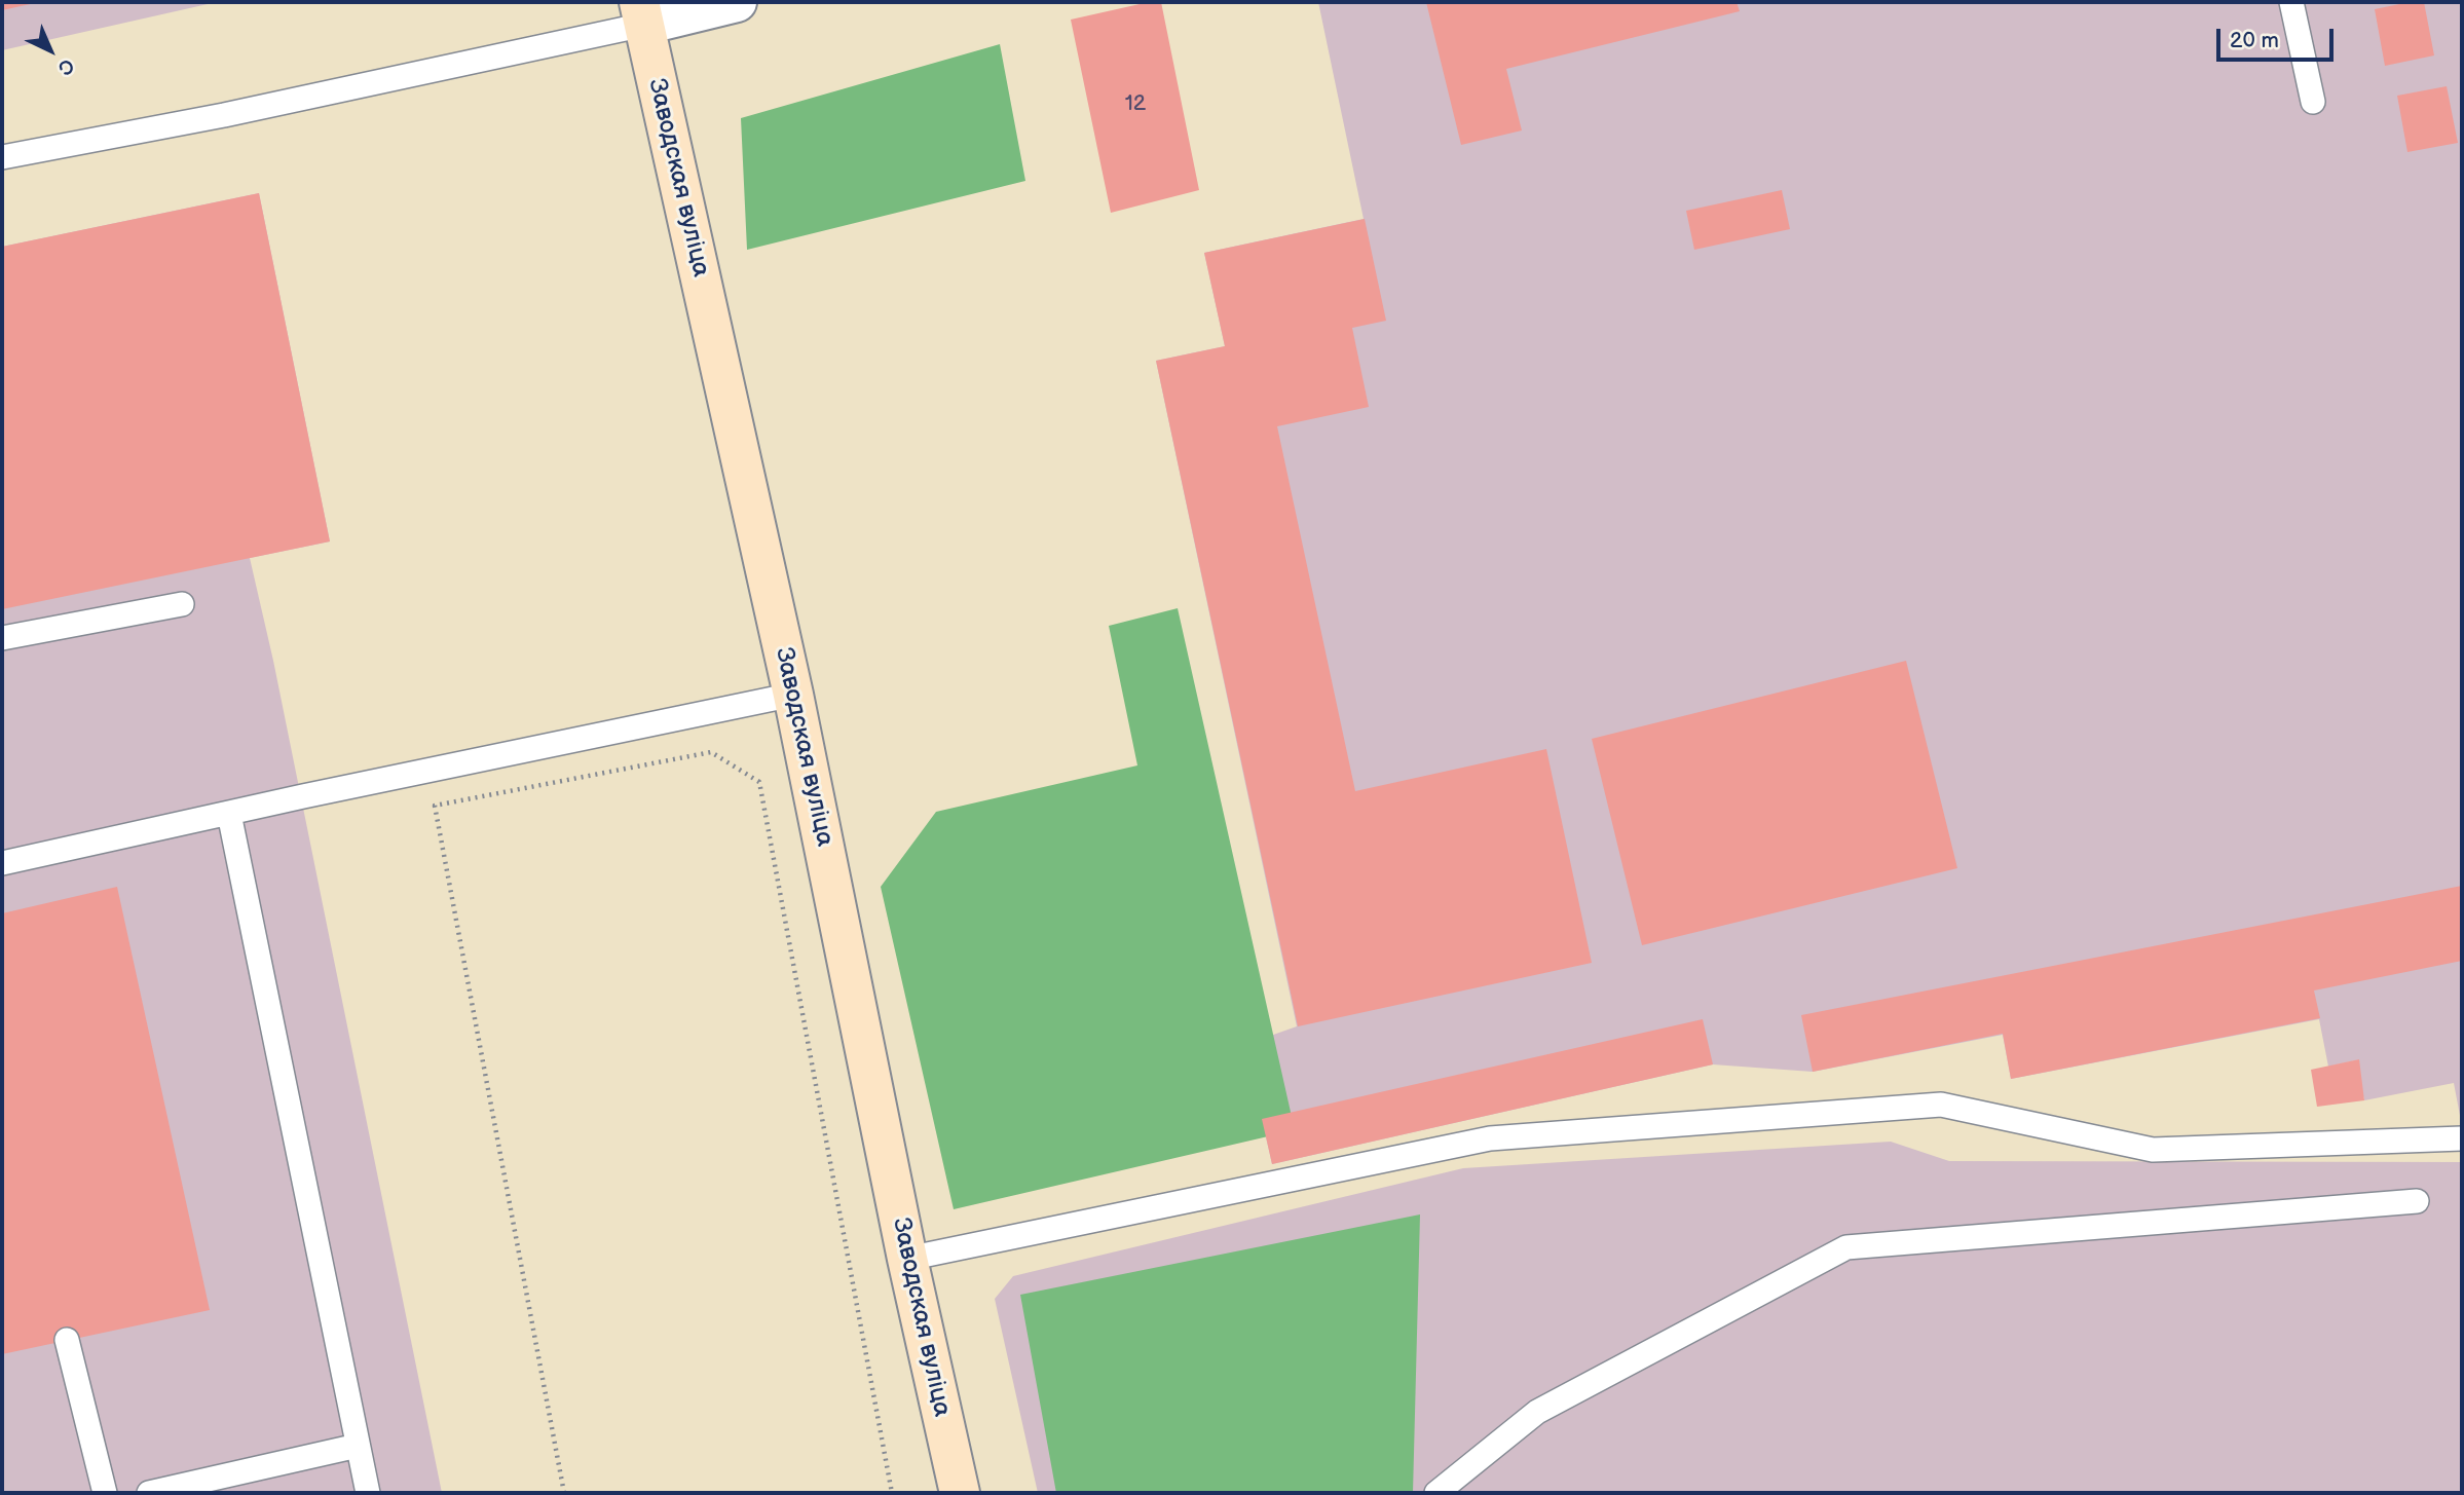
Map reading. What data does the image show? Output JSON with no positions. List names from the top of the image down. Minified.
{"streets":{"main road":["Заводская вуліца"]},"house_numbers":["12"],"scale_bar":"20 m","north":"bottom right"}
